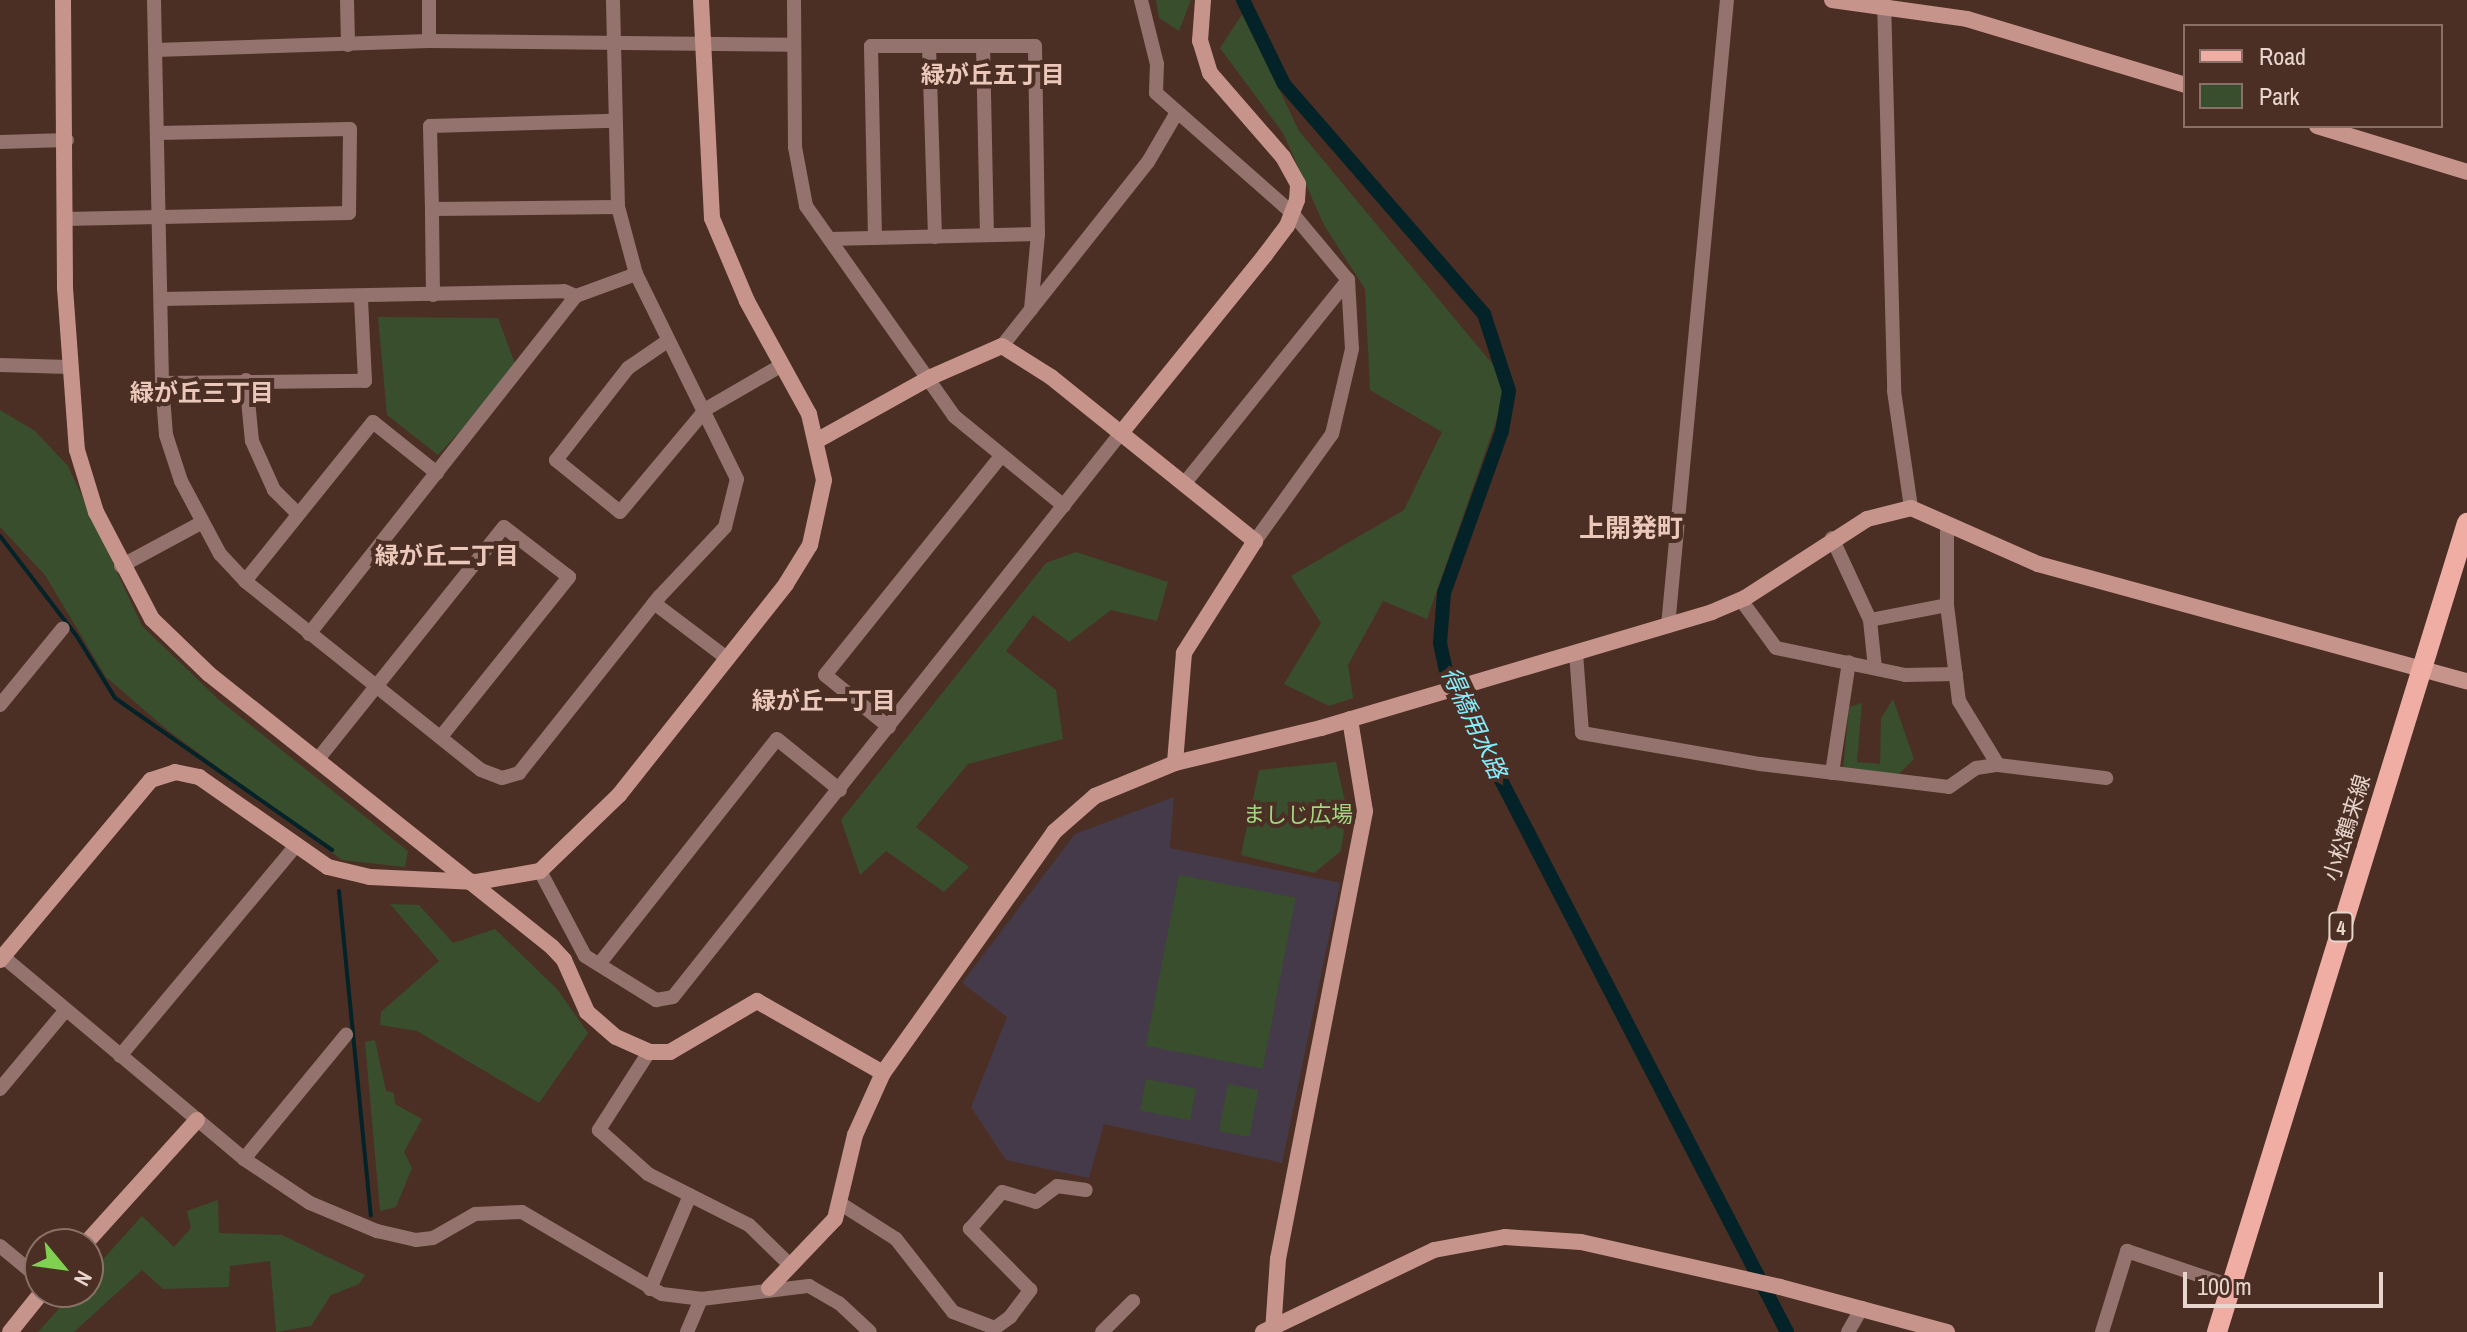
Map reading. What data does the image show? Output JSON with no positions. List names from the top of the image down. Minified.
{"streets":{"main road":["小松鶴来線","4"]},"districts":["緑が丘五丁目","緑が丘三丁目","上開発町","緑が丘二丁目","緑が丘一丁目"],"water":["得橋用水路"],"parks":["ましじ広場"],"legend":["Road","Park"],"scale_bar":"100 m","north":"bottom right"}
